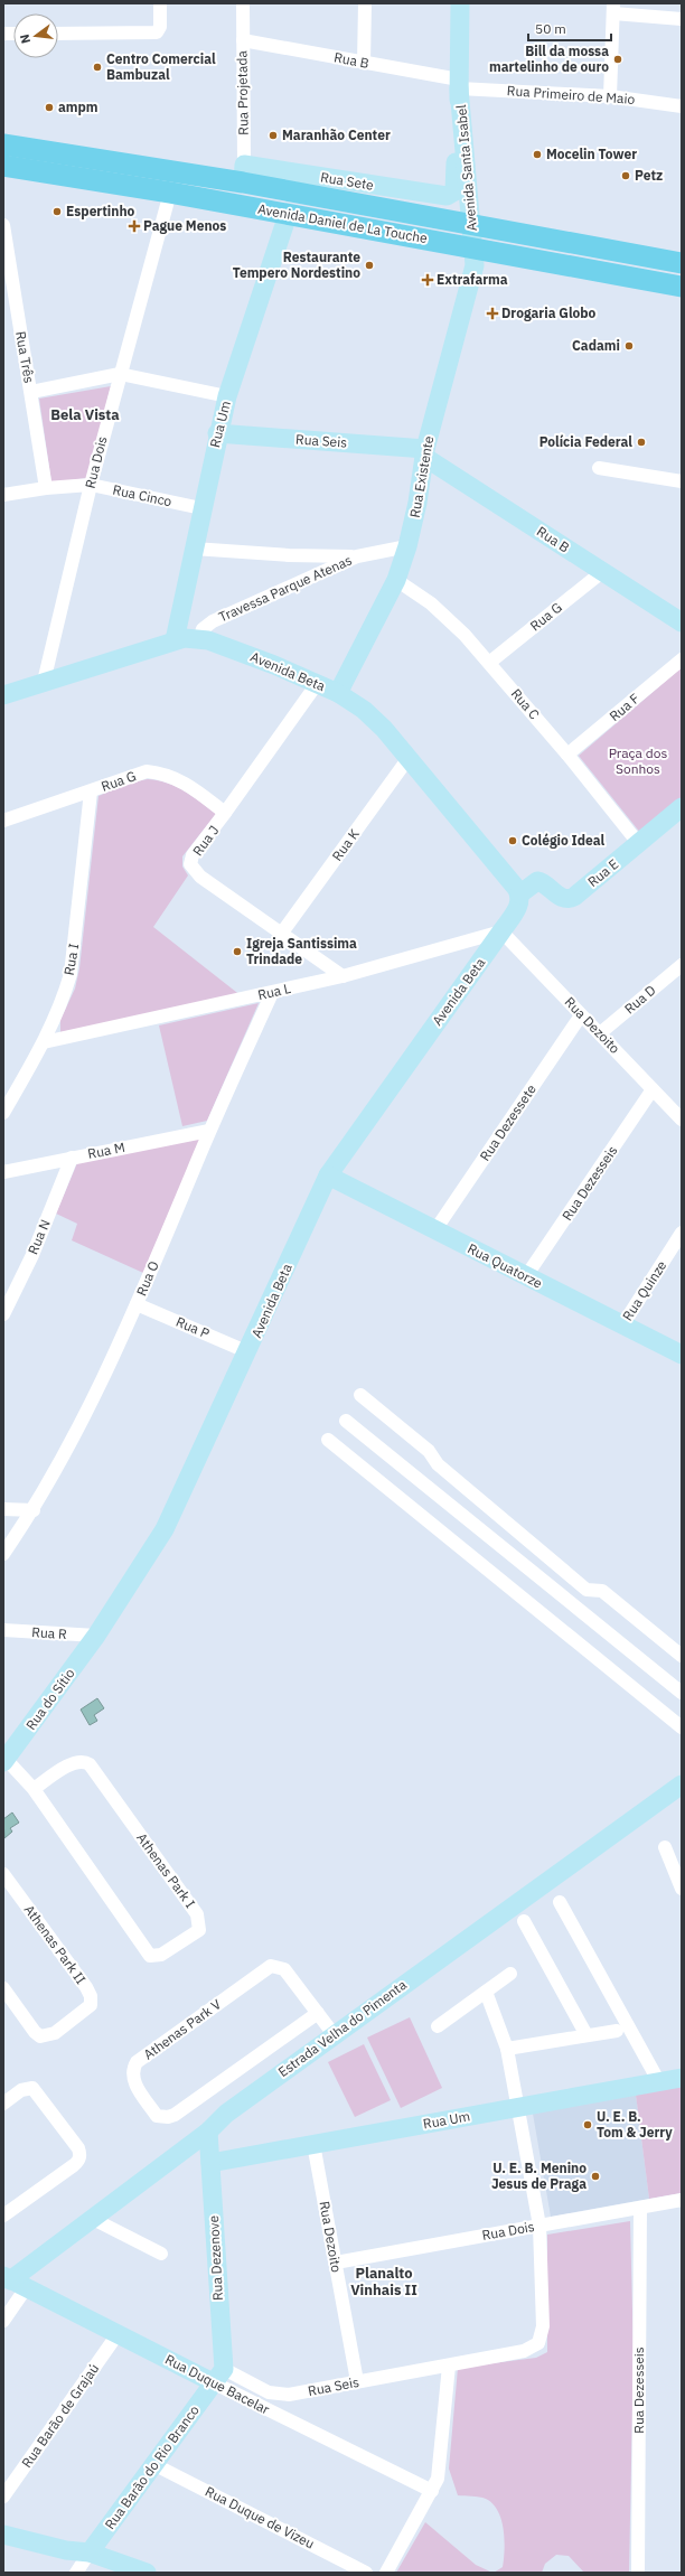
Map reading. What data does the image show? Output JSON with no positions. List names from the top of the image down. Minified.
{"streets":{"main road":["Rua B","Avenida Santa Isabel","Rua Sete","Avenida Daniel de La Touche","Rua Um","Rua Seis","Rua Existente","Avenida Beta","Rua E","Rua Quatorze","Rua do Sítio","Estrada Velha do Pimenta","Rua Dezenove","Rua Duque Bacelar","Rua Barão do Rio Branco"],"street":["Rua Projetada","Rua Primeiro de Maio","Rua Três","Rua Dois","Rua Cinco","Travessa Parque Atenas","Rua G","Rua C","Rua F","Rua J","Rua K","Rua I","Rua L","Rua D","Rua Dezoito","Rua Dezessete","Rua M","Rua Dezesseis","Rua N","Rua O","Rua Quinze","Rua P","Rua R","Athenas Park I","Athenas Park II","Athenas Park V","Rua Barão de Grajaú","Rua Duque de Vizeu"]},"crossings":[["Rua B","Rua Projetada"],["Rua B","Rua Primeiro de Maio"],["Rua B","Avenida Santa Isabel"],["Rua B","Rua Seis"],["Rua B","Rua Existente"],["Rua B","Rua G"],["Rua Projetada","Rua Sete"],["Rua Projetada","Avenida Daniel de La Touche"],["Rua Primeiro de Maio","Avenida Santa Isabel"],["Avenida Santa Isabel","Rua Sete"],["Avenida Santa Isabel","Avenida Daniel de La Touche"],["Avenida Santa Isabel","Rua Existente"],["Rua Sete","Avenida Daniel de La Touche"],["Avenida Daniel de La Touche","Rua Um"],["Avenida Daniel de La Touche","Rua Dois"],["Avenida Daniel de La Touche","Rua Existente"],["Rua Três","Rua Cinco"],["Rua Um","Rua Seis"],["Rua Um","Rua Cinco"],["Rua Um","Avenida Beta"],["Rua Um","Rua Dezoito"],["Rua Um","Rua Dezenove"],["Rua Seis","Rua Existente"],["Rua Seis","Rua Dezoito"],["Rua Seis","Rua Dezenove"],["Rua Seis","Rua Duque Bacelar"],["Rua Seis","Rua Barão do Rio Branco"],["Rua Dois","Rua Cinco"],["Rua Dois","Avenida Beta"],["Rua Dois","Rua Dezoito"],["Rua Dois","Rua Dezesseis"],["Rua Existente","Travessa Parque Atenas"],["Rua Existente","Avenida Beta"],["Rua Existente","Rua C"],["Travessa Parque Atenas","Avenida Beta"],["Rua G","Rua C"],["Rua G","Rua J"],["Rua G","Rua I"],["Avenida Beta","Rua J"],["Avenida Beta","Rua K"],["Avenida Beta","Rua E"],["Avenida Beta","Rua L"],["Avenida Beta","Rua Dezoito"],["Avenida Beta","Rua Quatorze"],["Avenida Beta","Rua P"],["Avenida Beta","Rua R"],["Avenida Beta","Rua do Sítio"],["Rua C","Rua F"],["Rua C","Rua E"],["Rua J","Rua K"],["Rua J","Rua L"],["Rua I","Rua L"],["Rua L","Rua Dezoito"],["Rua L","Rua O"],["Rua D","Rua Dezoito"],["Rua Dezoito","Rua Dezessete"],["Rua Dezoito","Rua Dezesseis"],["Rua Dezessete","Rua Quatorze"],["Rua M","Rua N"],["Rua M","Rua O"],["Rua Dezesseis","Rua Quatorze"],["Rua Quatorze","Rua Quinze"],["Rua O","Rua P"],["Rua R","Rua do Sítio"],["Rua do Sítio","Athenas Park I"],["Estrada Velha do Pimenta","Athenas Park V"],["Estrada Velha do Pimenta","Rua Dezenove"],["Estrada Velha do Pimenta","Rua Duque Bacelar"],["Rua Dezenove","Rua Duque Bacelar"],["Rua Dezenove","Rua Barão do Rio Branco"],["Rua Duque Bacelar","Rua Barão de Grajaú"],["Rua Duque Bacelar","Rua Barão do Rio Branco"],["Rua Barão do Rio Branco","Rua Duque de Vizeu"]],"districts":["Bela Vista","Planalto Vinhais II"],"parks":["Praça dos Sonhos"],"places":{"other":["Bill da mossa martelinho de ouro","Centro Comercial Bambuzal","ampm","Maranhão Center","Mocelin Tower","Petz","Espertinho","Restaurante Tempero Nordestino","Cadami","Polícia Federal","Colégio Ideal","Igreja Santissima Trindade","U. E. B. Tom & Jerry","U. E. B. Menino Jesus de Praga"],"health":["Pague Menos","Extrafarma","Drogaria Globo"]},"scale_bar":"50 m","north":"left"}
